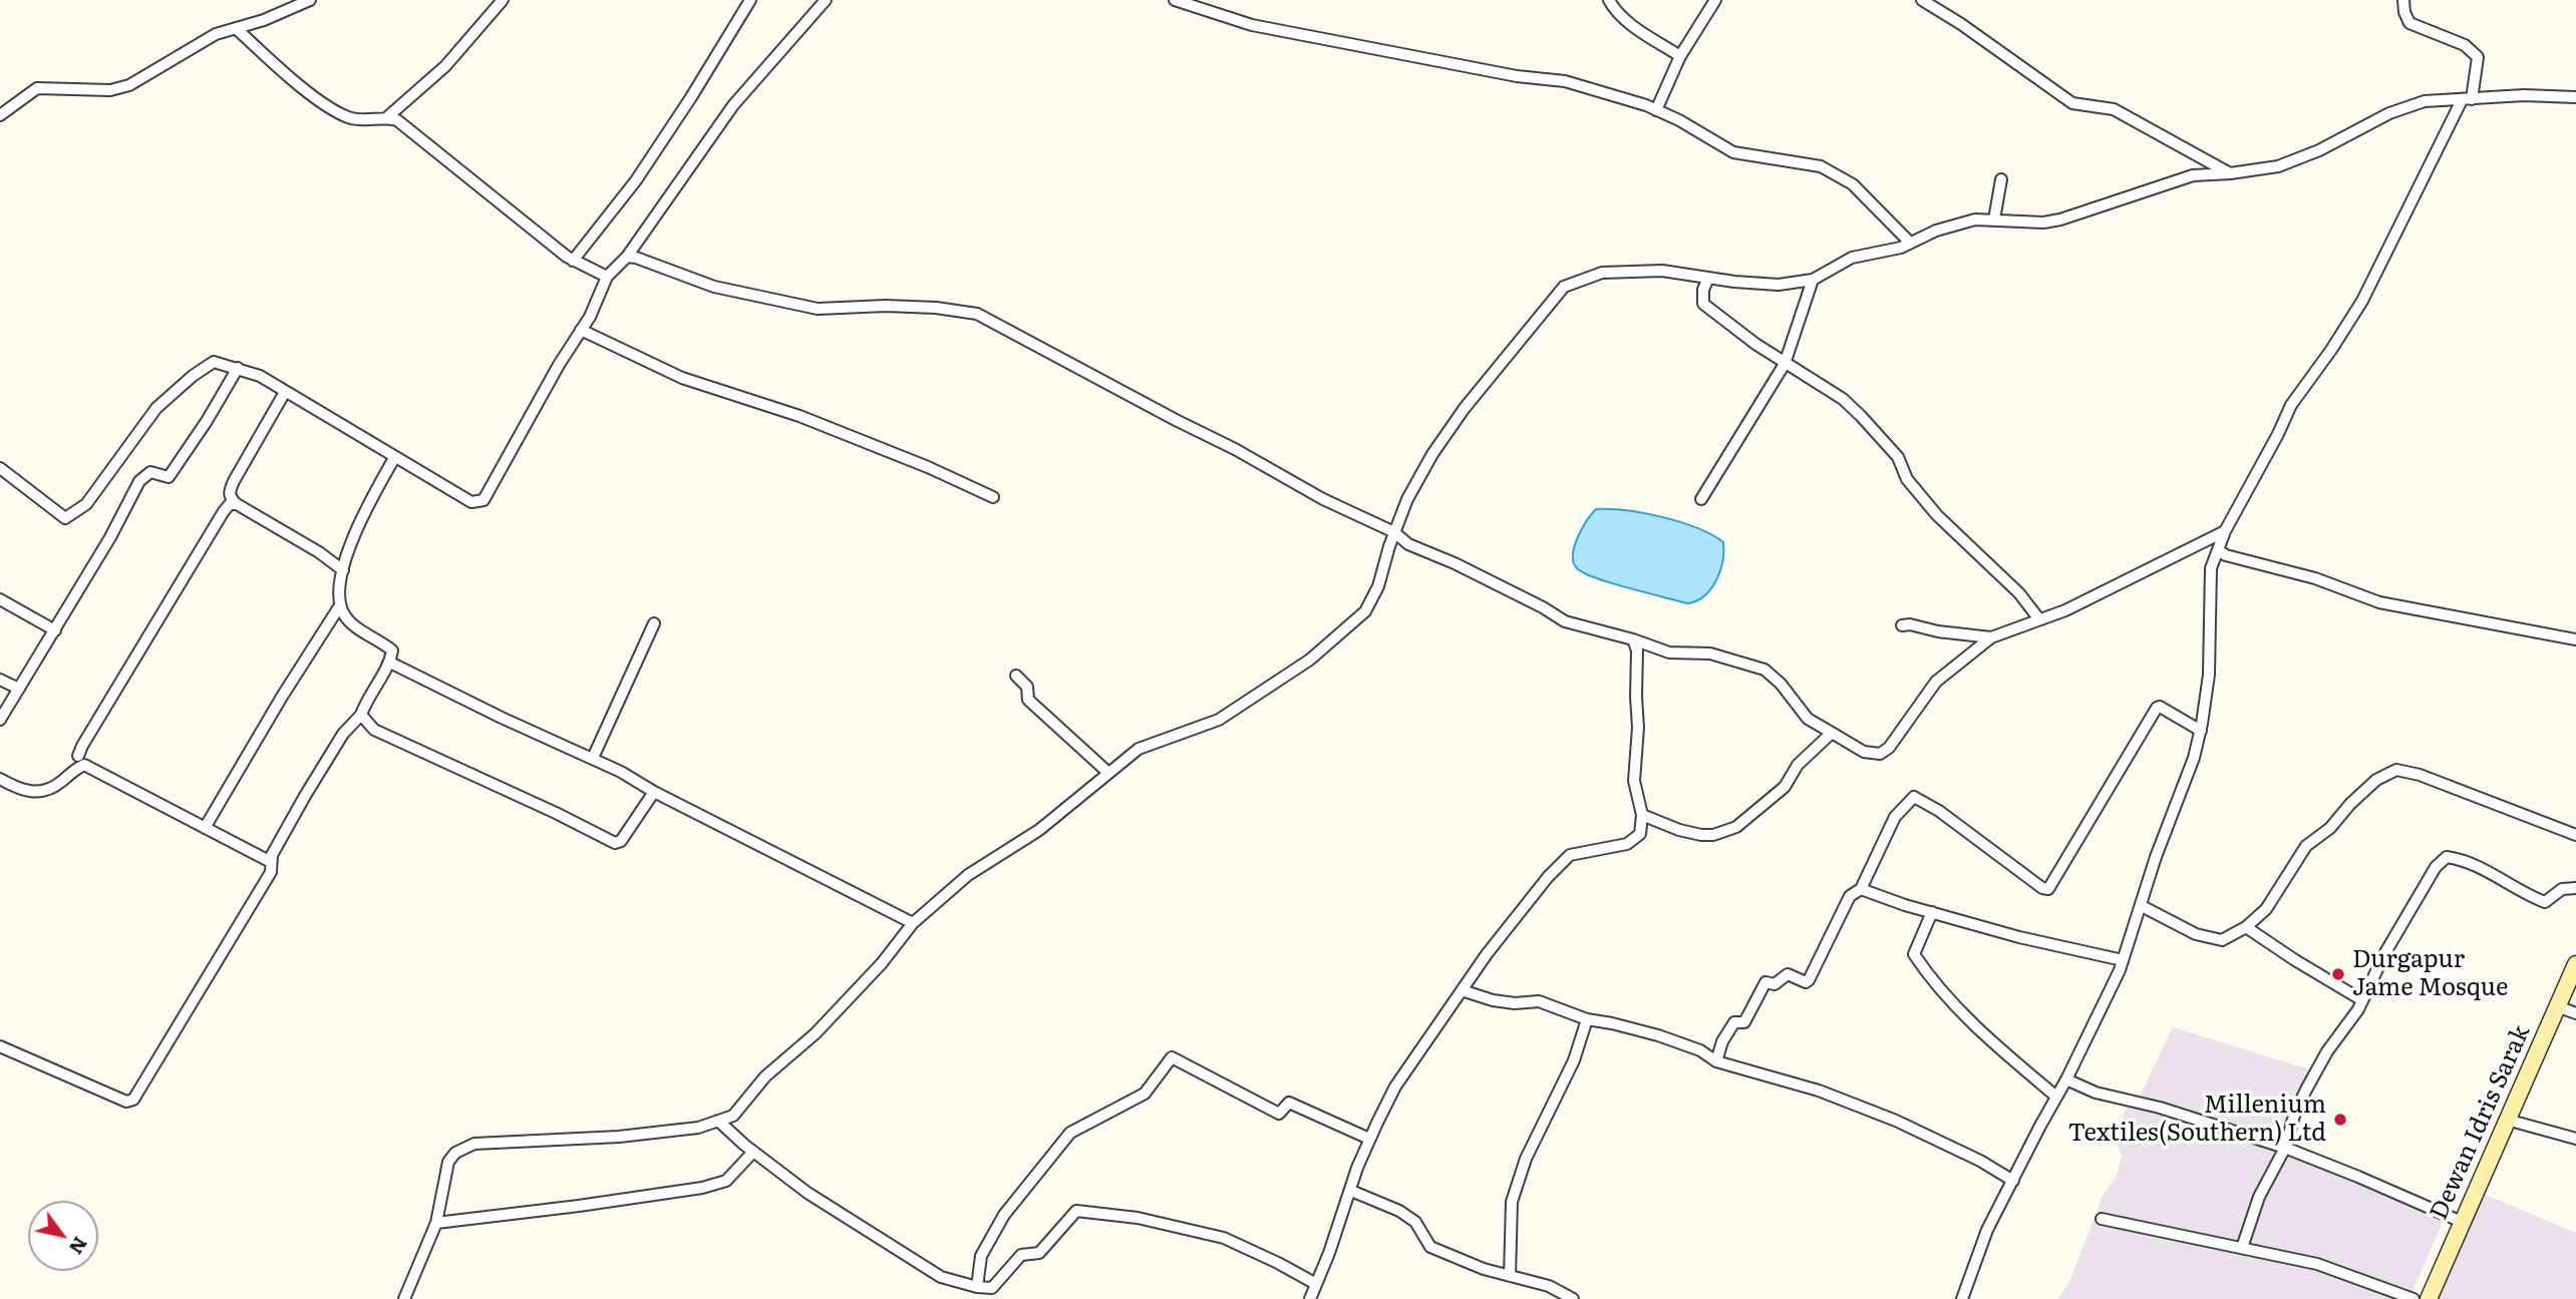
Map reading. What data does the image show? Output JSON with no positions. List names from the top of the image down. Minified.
{"streets":{"main road":["Dewan Idris Sarak"]},"places":["Durgapur Jame Mosque","Millenium Textiles(Southern) Ltd"],"north":"bottom right"}
